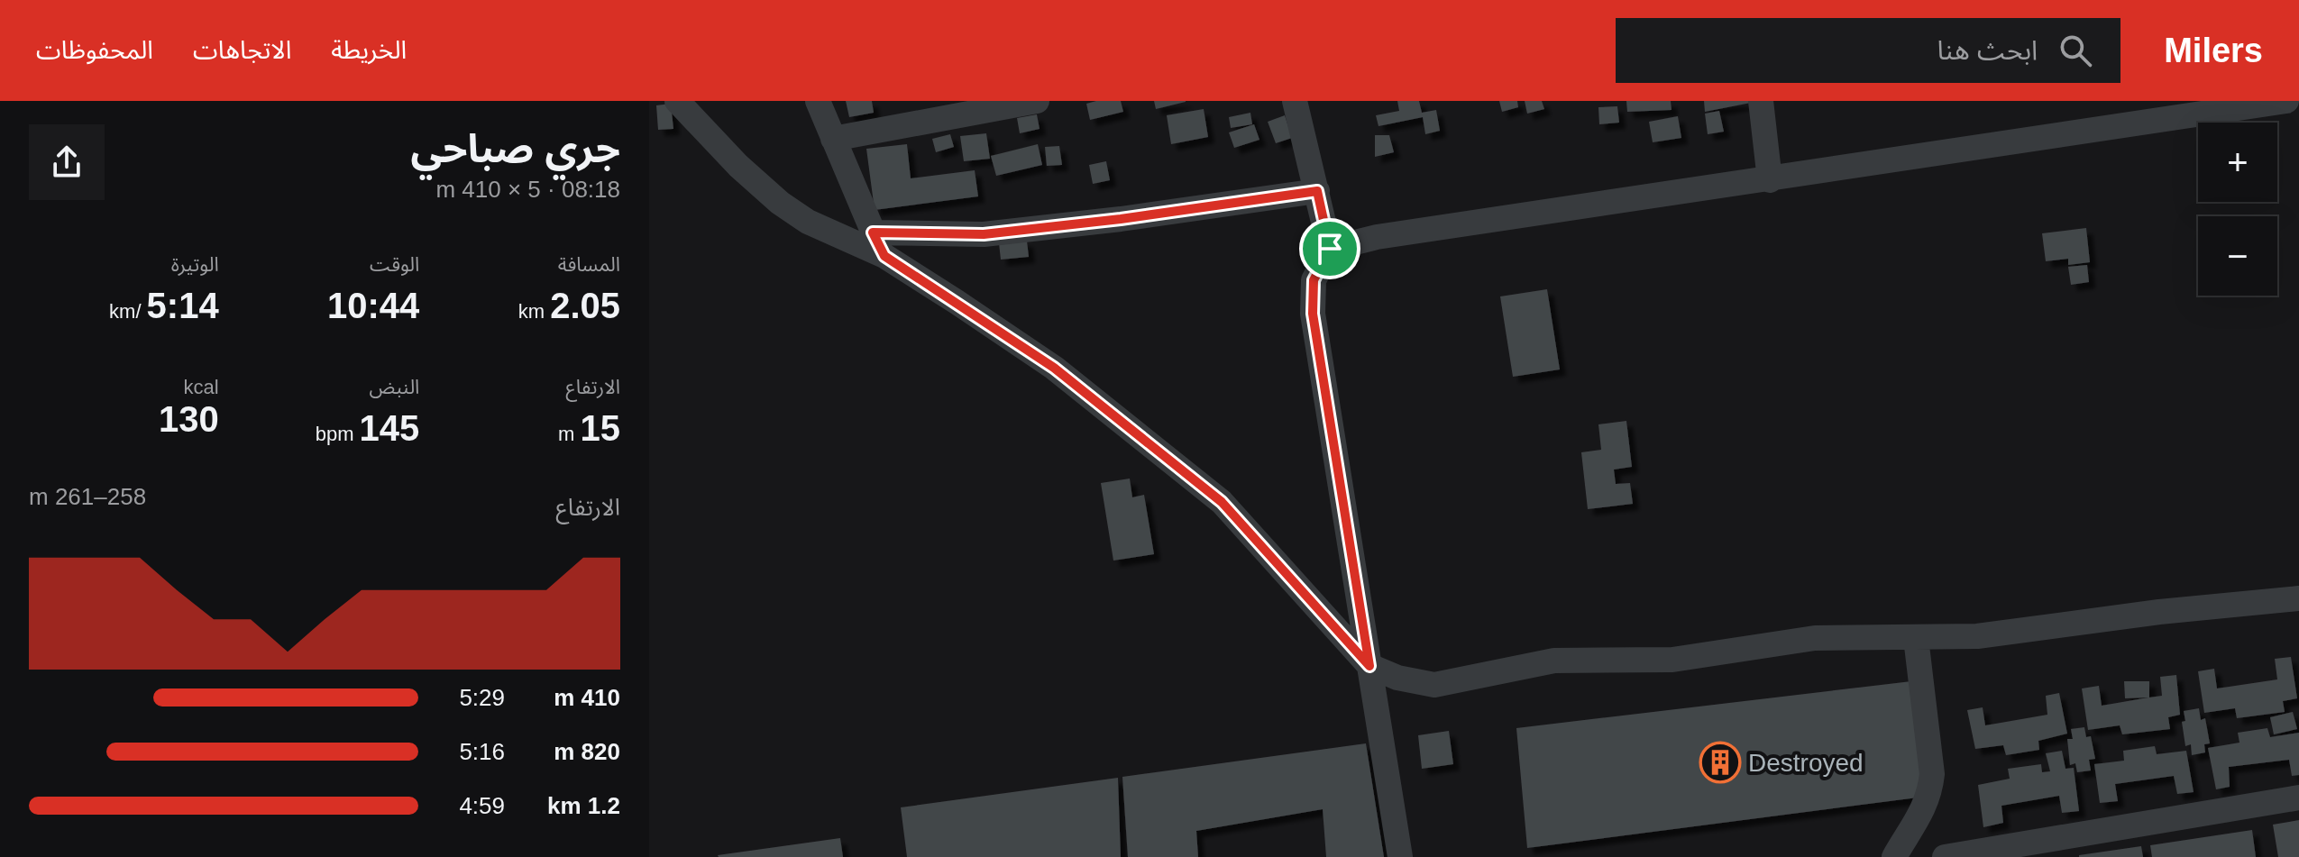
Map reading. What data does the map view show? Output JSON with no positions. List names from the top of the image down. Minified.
{"places":{"building":["Destroyed"]},"page":{"header":"Milers","search":"ابحث هنا","nav":["الخريطة","الاتجاهات","المحفوظات"],"heading":["جري صباحي","08:18 · 5 × 410 m"],"map_buttons":["+","−"],"stats":[["المسافة","2.05 km"],["الوقت","10:44"],["الوتيرة","5:14 /km"],["الارتفاع","15 m"],["النبض","145 bpm"],["kcal","130"]],"chart":["الارتفاع","258–261 m"],"list":[{"name":"410 m","note":"5:29"},{"name":"820 m","note":"5:16"},{"name":"1.2 km","note":"4:59"}]}}
